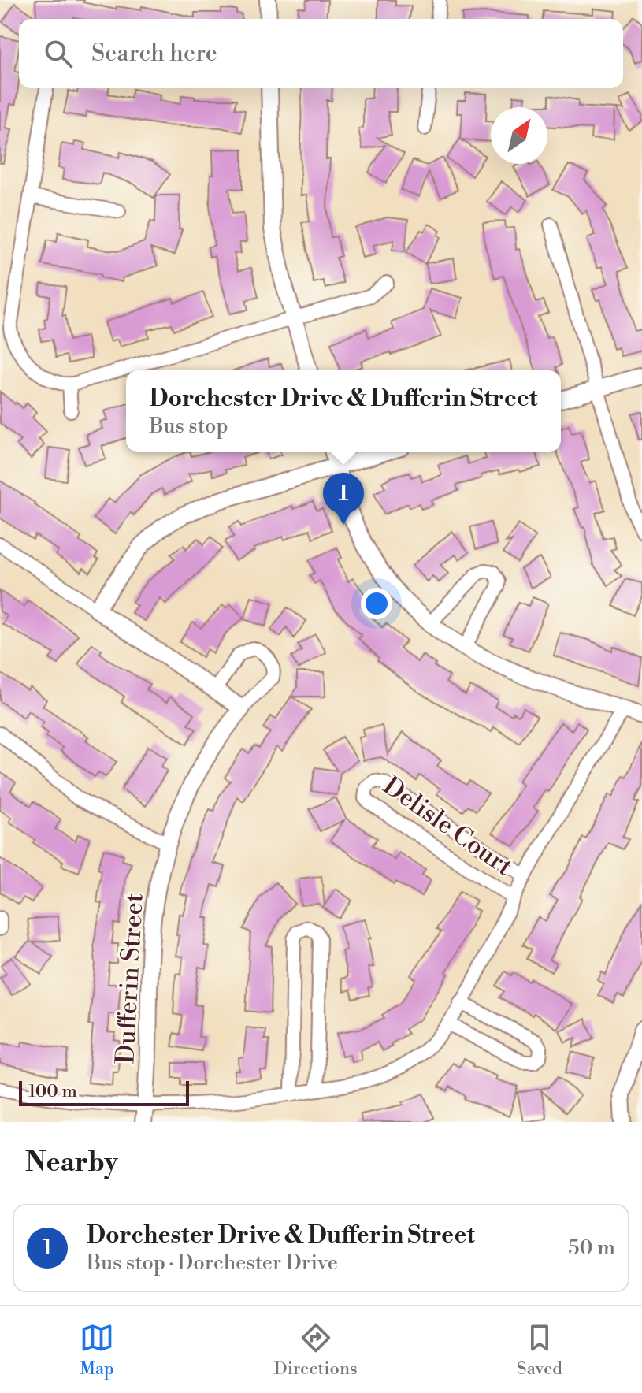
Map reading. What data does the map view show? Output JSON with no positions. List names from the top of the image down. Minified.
{"streets":{"street":["Delisle Court","Dufferin Street"]},"scale_bar":"100 m","north":"top right","page":{"search":"Search here","popup":["Dorchester Drive & Dufferin Street","Bus stop"],"pins":"1","scale":"100 m","heading":"Nearby","list":[{"mark":"1","name":"Dorchester Drive & Dufferin Street","note":"Bus stop · Dorchester Drive","value":"50 m"}],"nav":["Map","Directions","Saved"]}}
